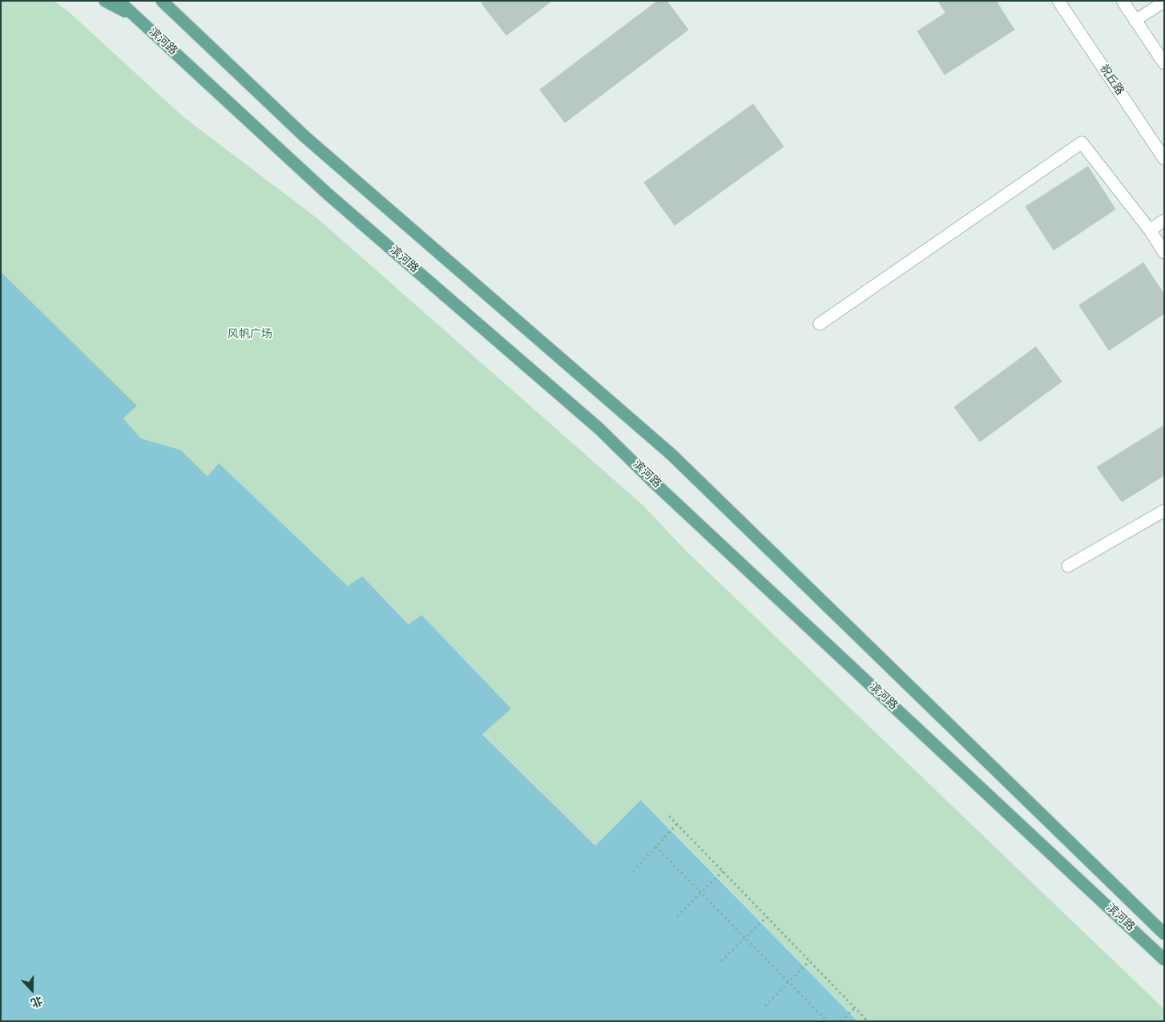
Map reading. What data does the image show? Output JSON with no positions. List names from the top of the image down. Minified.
{"streets":{"main road":["滨河路"],"street":["祝丘路"]},"parks":["风帆广场"],"north":"bottom"}
